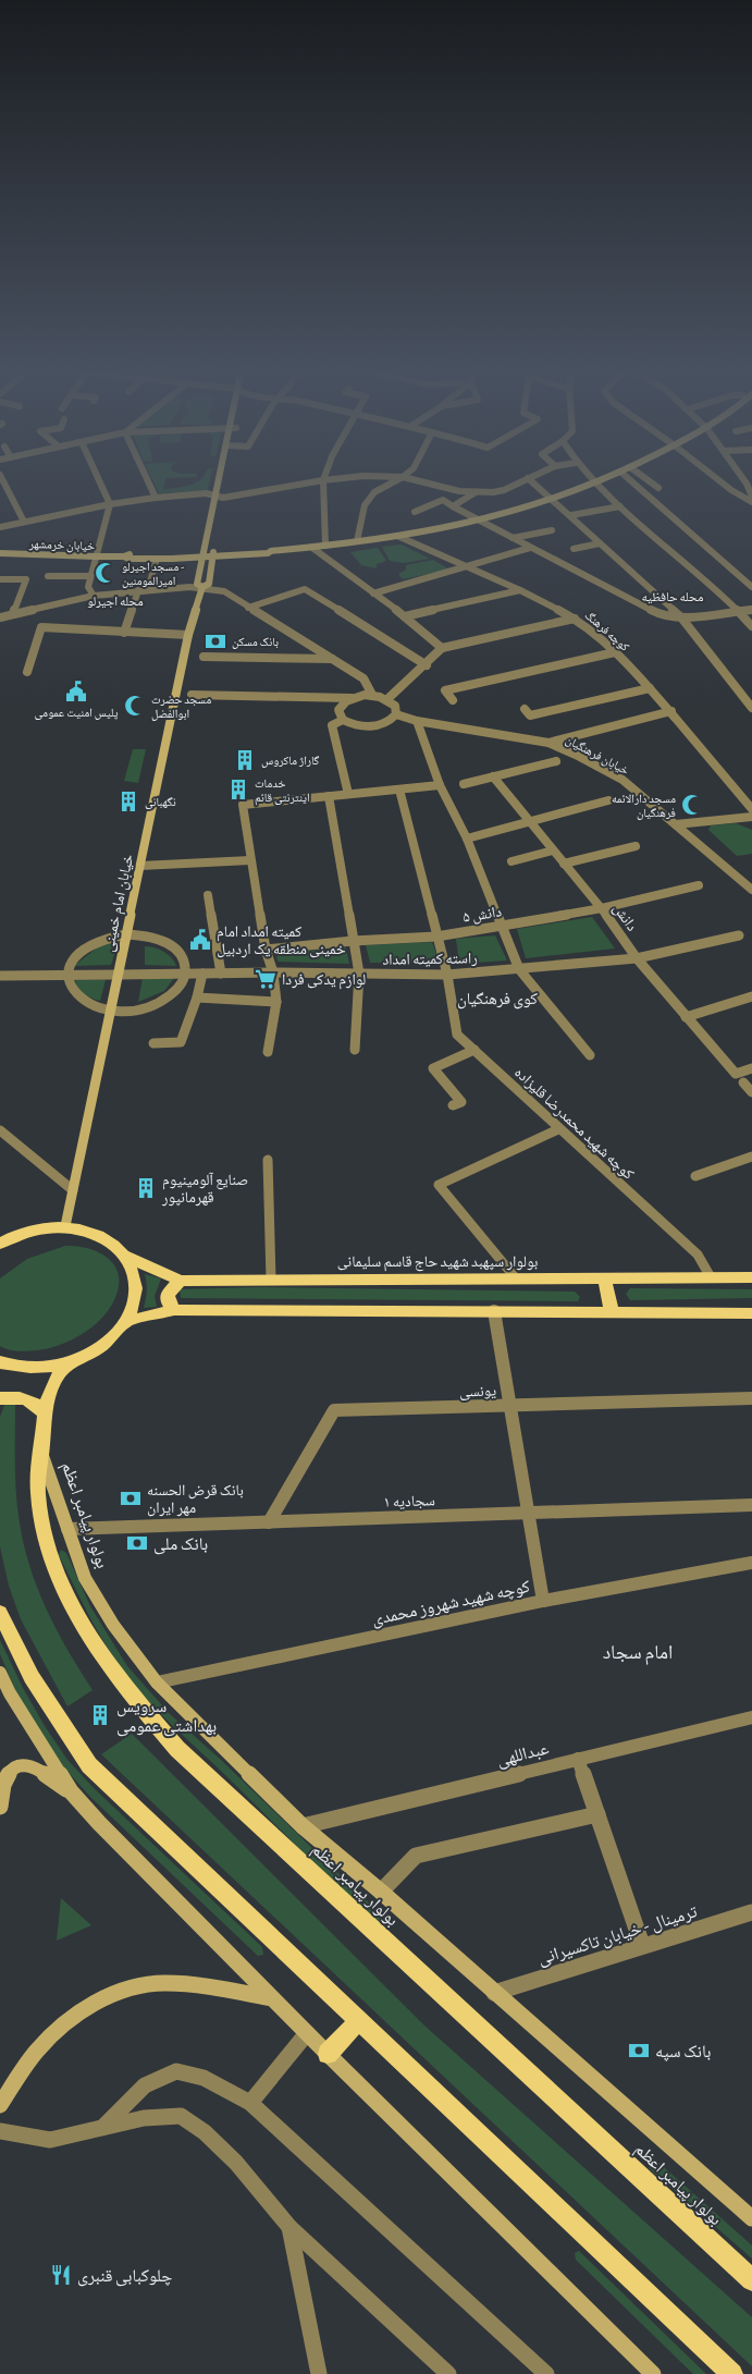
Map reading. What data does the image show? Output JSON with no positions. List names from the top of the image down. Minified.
{"streets":{"main road":["خیابان خرمشهر","خیابان امام خمینی","بولوار سپهبد شهید حاج قاسم سلیمانی","بولوار پیامبر اعظم"],"street":["کوچه فرهنگ","خیابان فرهنگیان","دانش ۵","دانش","راسته کمیته امداد","کوچه شهید محمدرضا قلیزاده","یونسی","سجادیه ۱","کوچه شهید شهروز محمدی","عبداللهی","ترمینال - خیابان تاکسیرانی"]},"crossings":[["خیابان خرمشهر","خیابان امام خمینی"],["خیابان امام خمینی","راسته کمیته امداد"],["دانش ۵","دانش"],["دانش ۵","کوچه شهید محمدرضا قلیزاده"],["دانش","راسته کمیته امداد"],["راسته کمیته امداد","کوچه شهید محمدرضا قلیزاده"],["کوچه شهید محمدرضا قلیزاده","بولوار سپهبد شهید حاج قاسم سلیمانی"],["یونسی","سجادیه ۱"],["سجادیه ۱","بولوار پیامبر اعظم"],["بولوار پیامبر اعظم","کوچه شهید شهروز محمدی"],["بولوار پیامبر اعظم","عبداللهی"],["بولوار پیامبر اعظم","ترمینال - خیابان تاکسیرانی"]],"districts":["محله حافظیه","محله اجیرلو","کوی فرهنگیان","امام سجاد"],"places":{"mosque":["مسجد اجیرلو - امیرالمومنین","مسجد حضرت ابوالفضل","مسجد دارالائمه فرهنگیان"],"bank":["بانک مسکن","بانک قرض الحسنه مهر ایران","بانک ملی","بانک سپه"],"public building":["پلیس امنیت عمومی","کمیته امداد امام خمینی منطقه یک اردبیل"],"building":["گاراژ ماکروس","خدمات اینترنتی قائم","نگهبانی","صنایع آلومینیوم قهرمانپور","سرویس بهداشتی عمومی"],"supermarket":["لوازم یدکی فردا"],"restaurant":["چلوکبابی قنبری"]}}
